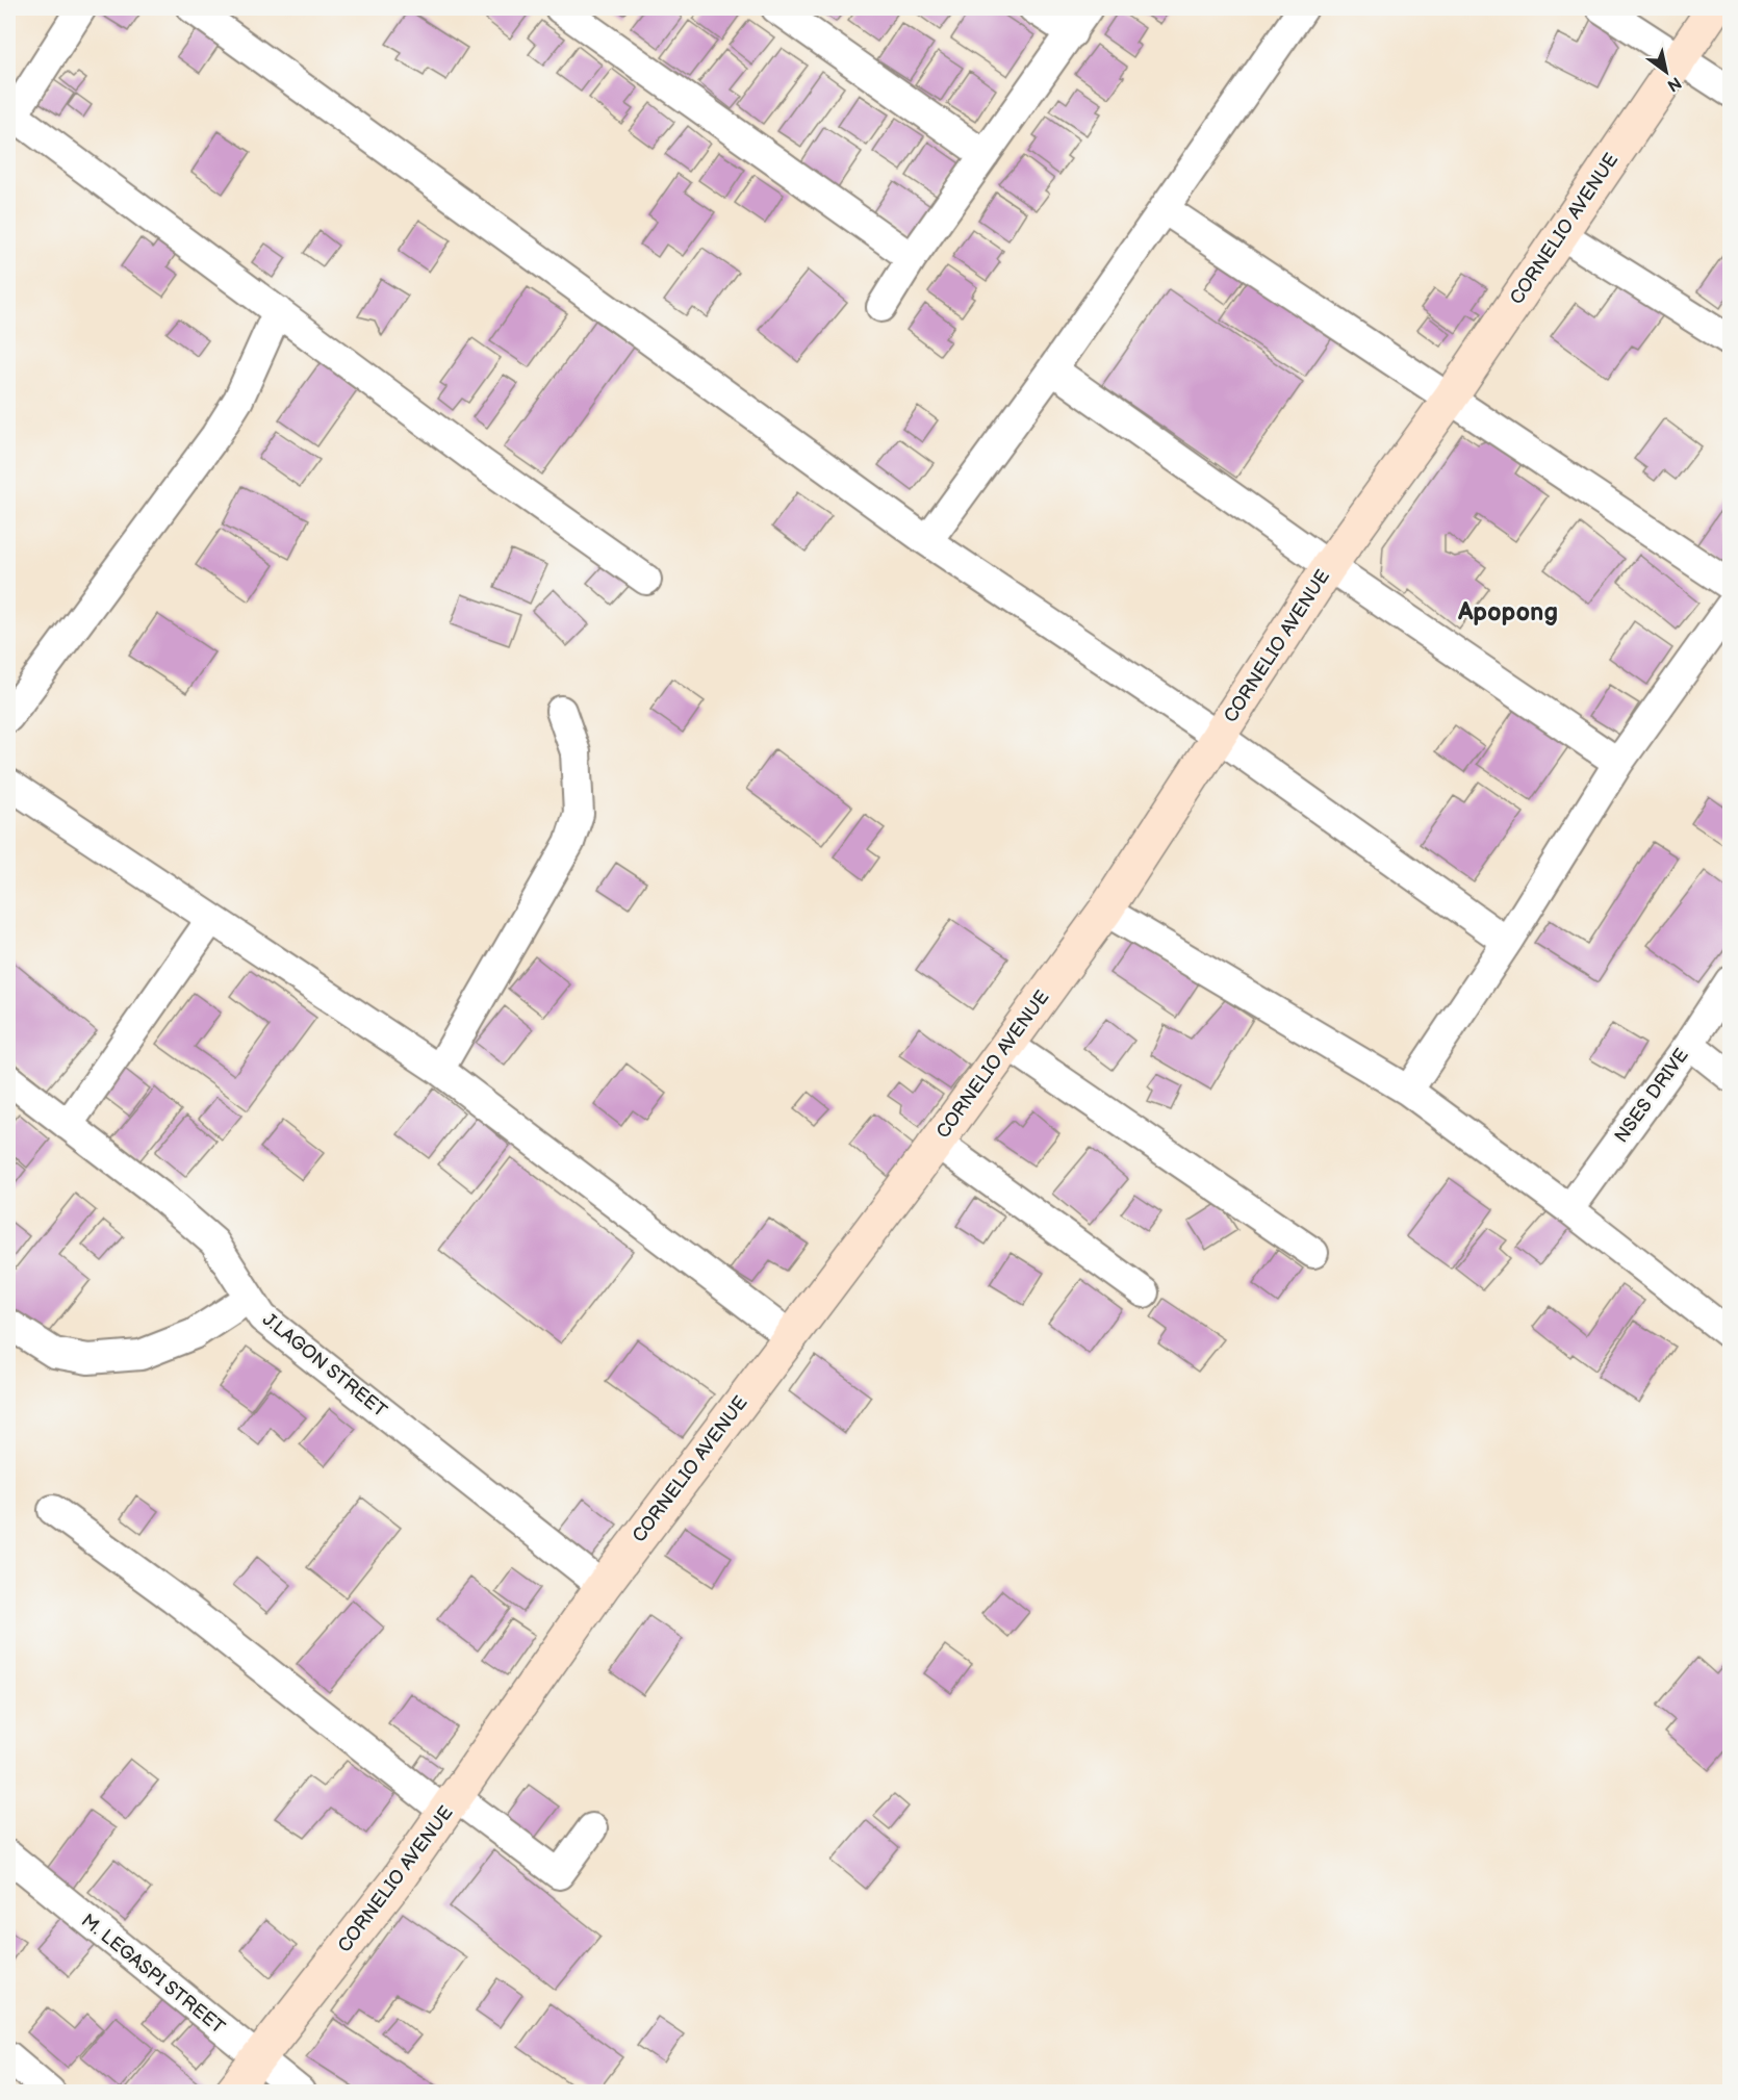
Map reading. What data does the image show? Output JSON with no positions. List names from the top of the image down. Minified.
{"streets":{"street":["CORNELIO AVENUE","NSES DRIVE","J.LAGON STREET","M. LEGASPI STREET"]},"crossings":[["CORNELIO AVENUE","J.LAGON STREET"],["CORNELIO AVENUE","M. LEGASPI STREET"]],"districts":["Apopong"],"north":"bottom right"}
